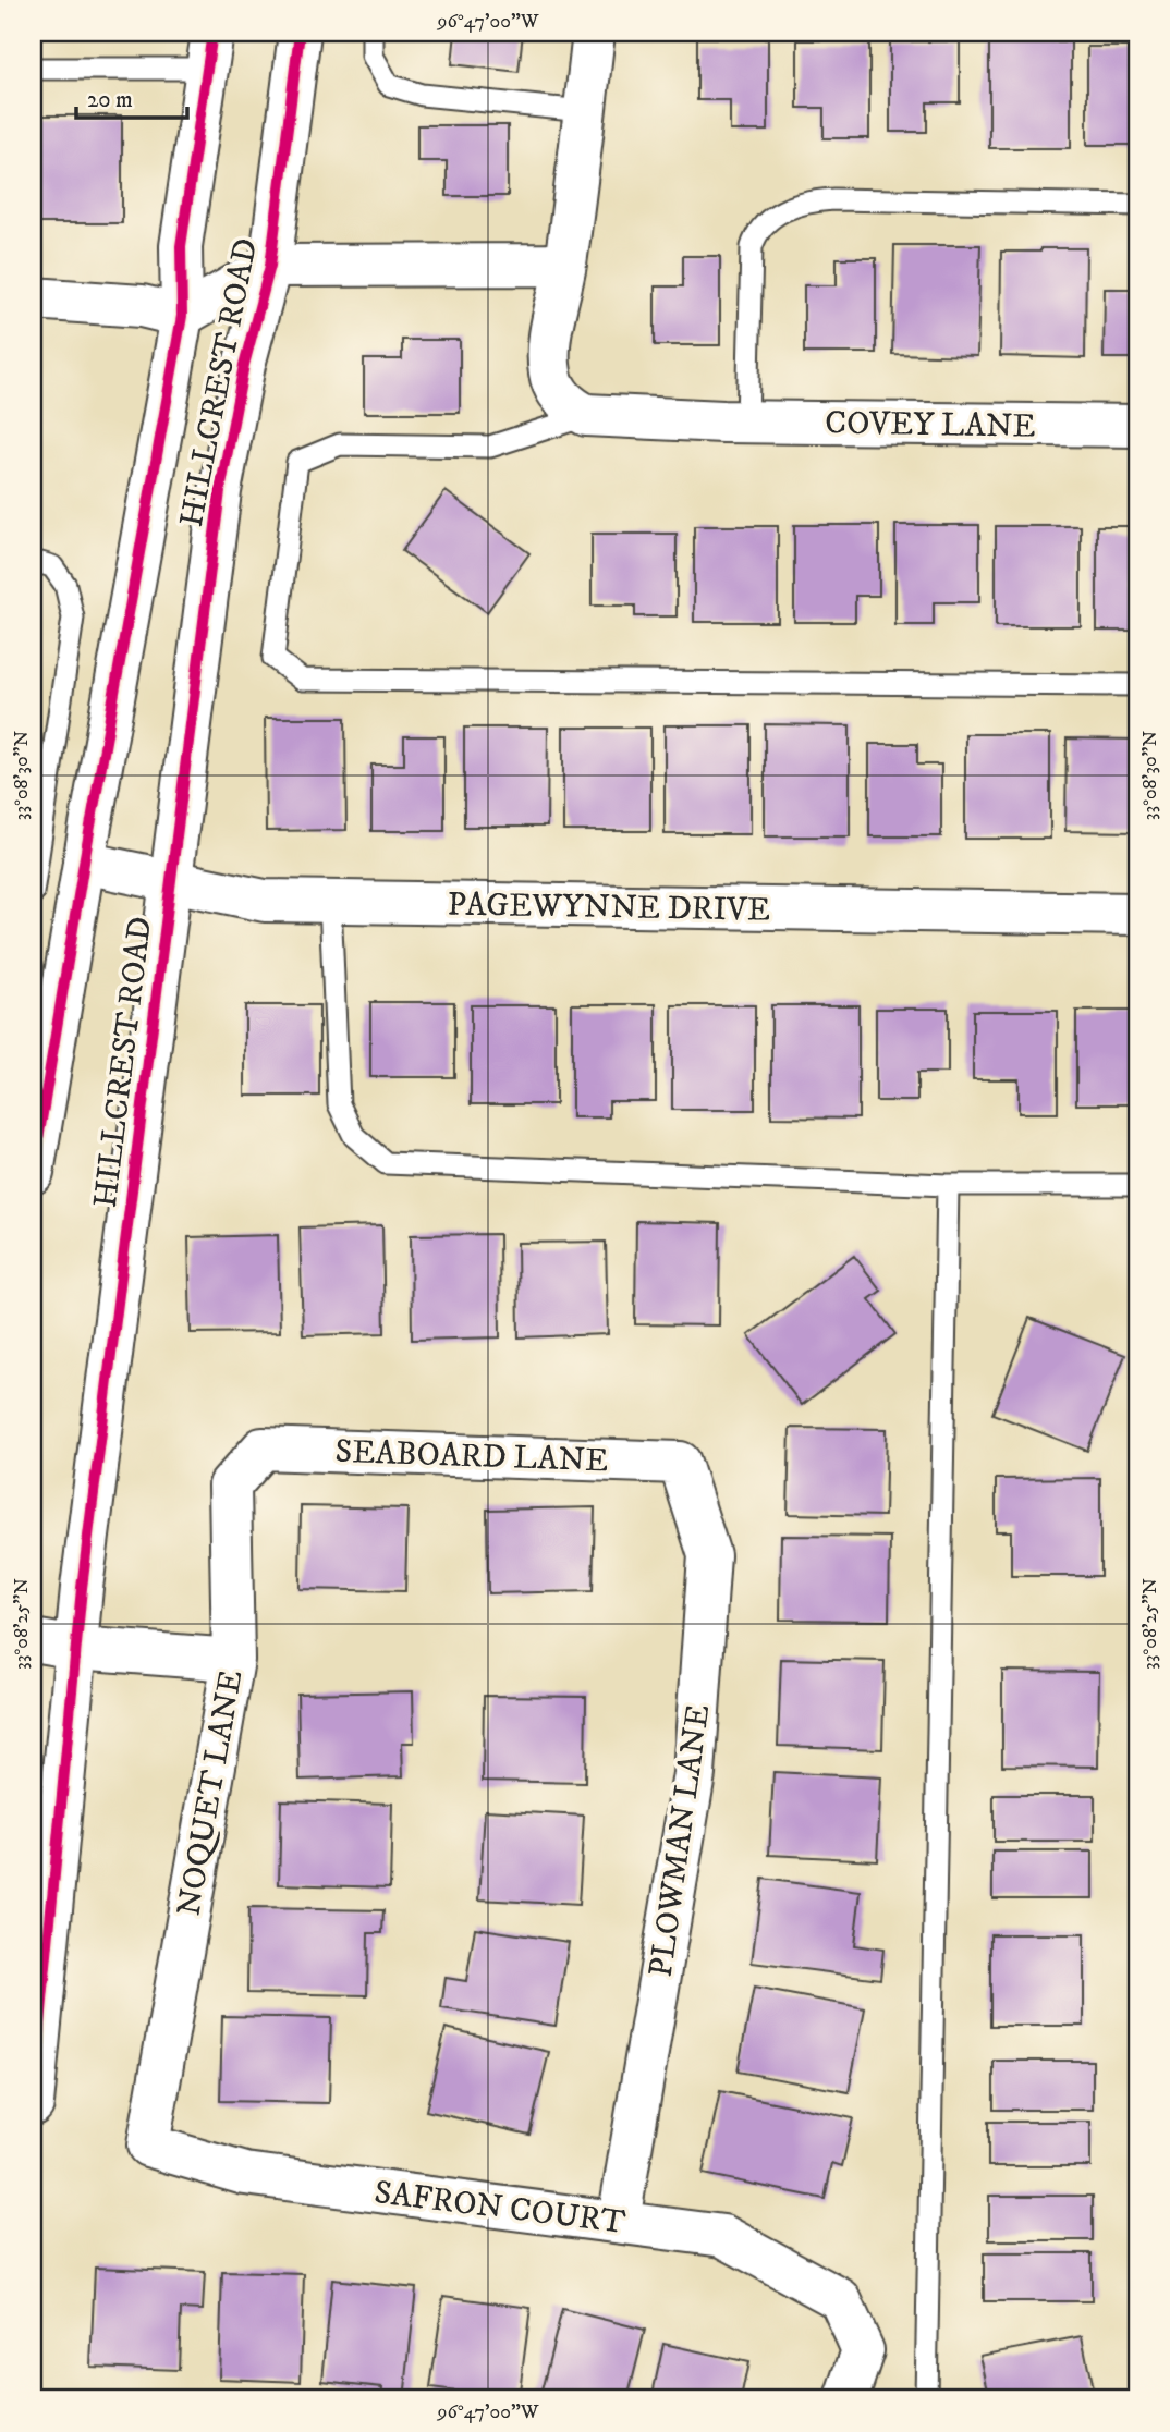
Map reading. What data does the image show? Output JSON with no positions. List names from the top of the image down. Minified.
{"streets":{"street":["HILLCREST ROAD","COVEY LANE","PAGEWYNNE DRIVE","SEABOARD LANE","NOQUET LANE","PLOWMAN LANE","SAFRON COURT"]},"crossings":[["HILLCREST ROAD","PAGEWYNNE DRIVE"],["SEABOARD LANE","NOQUET LANE"],["SEABOARD LANE","PLOWMAN LANE"],["NOQUET LANE","SAFRON COURT"],["PLOWMAN LANE","SAFRON COURT"]],"scale_bar":"20 m","coordinates":["96°47'00\"W","33°08'30\"N","33°08'25\"N"]}
